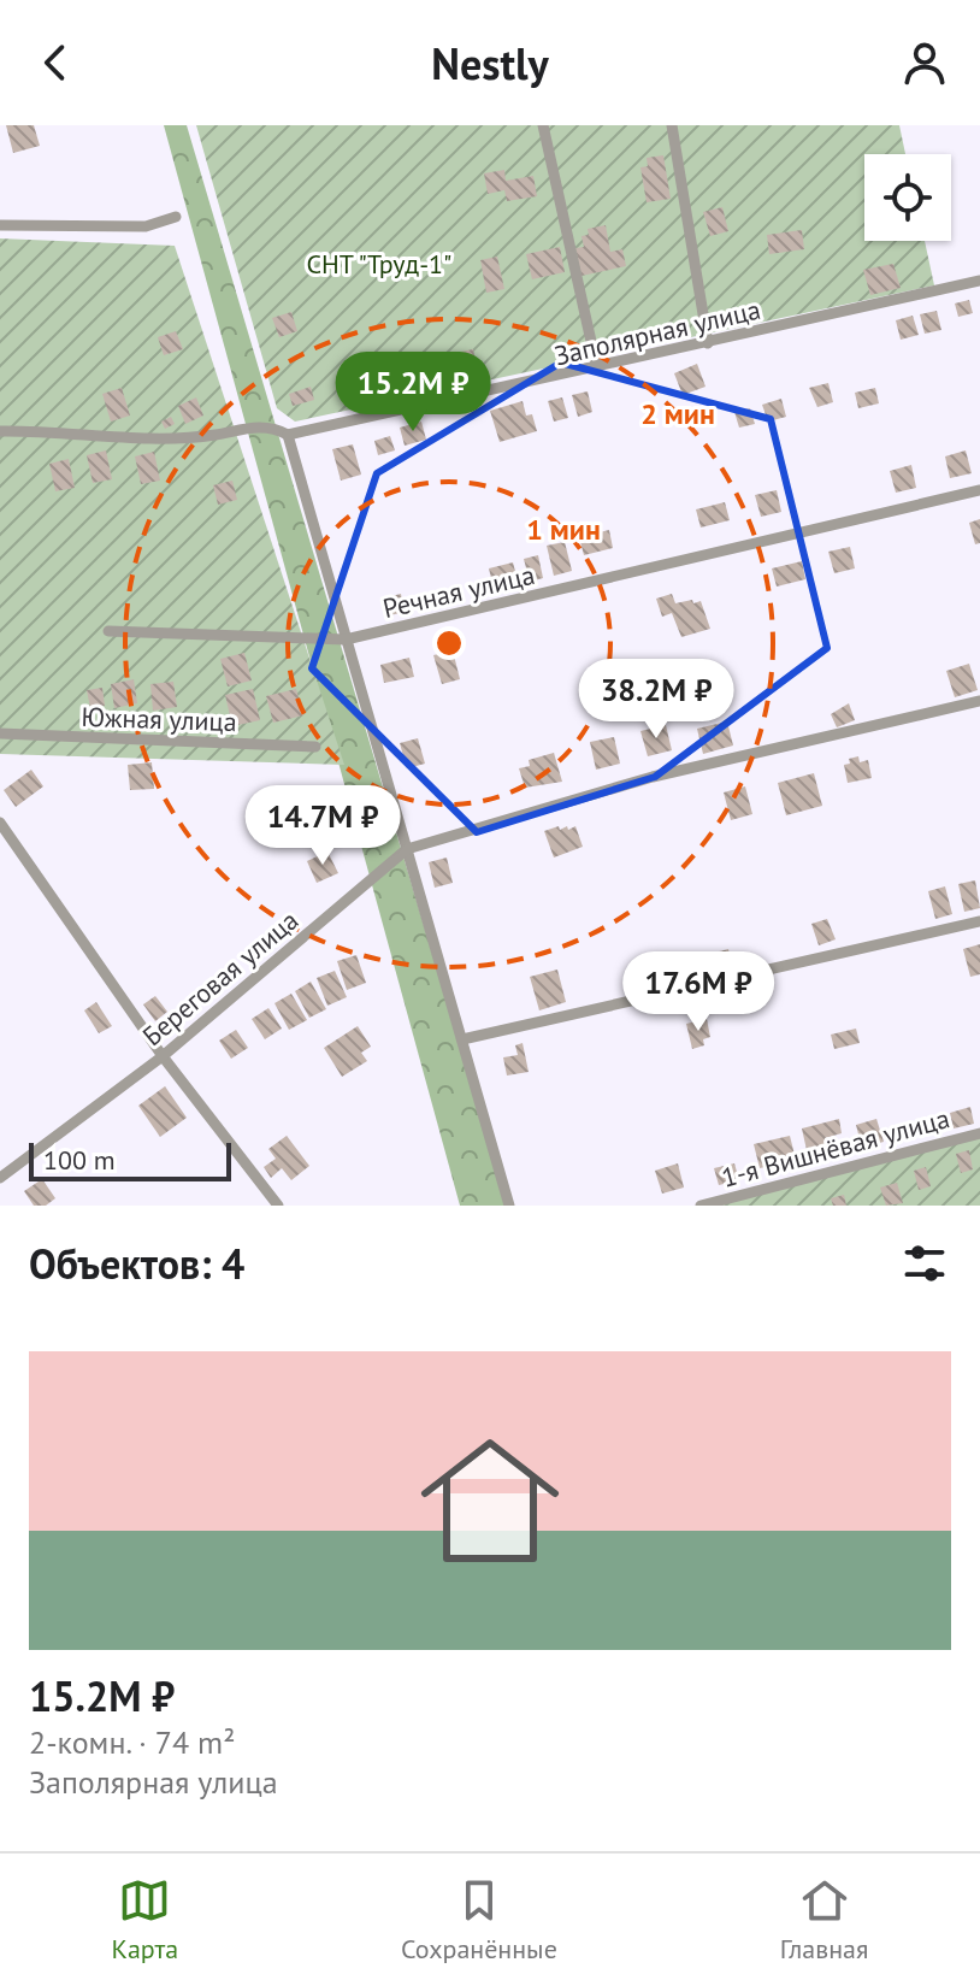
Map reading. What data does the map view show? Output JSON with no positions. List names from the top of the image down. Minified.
{"streets":{"street":["Заполярная улица","Речная улица","Южная улица","Береговая улица","1-я Вишнёвая улица"]},"parks":["СНТ \"Труд-1\""],"scale_bar":"100 m","page":{"header":"Nestly","price":["15.2M ₽","38.2M ₽","14.7M ₽","17.6M ₽"],"scale":"100 m","heading":"Объектов: 4","list":[{"name":"15.2M ₽","note":"2-комн. · 74 m² · Заполярная улица"}],"tabs":["Карта","Сохранённые","Главная"]},"rings":["2 мин","1 мин"]}
